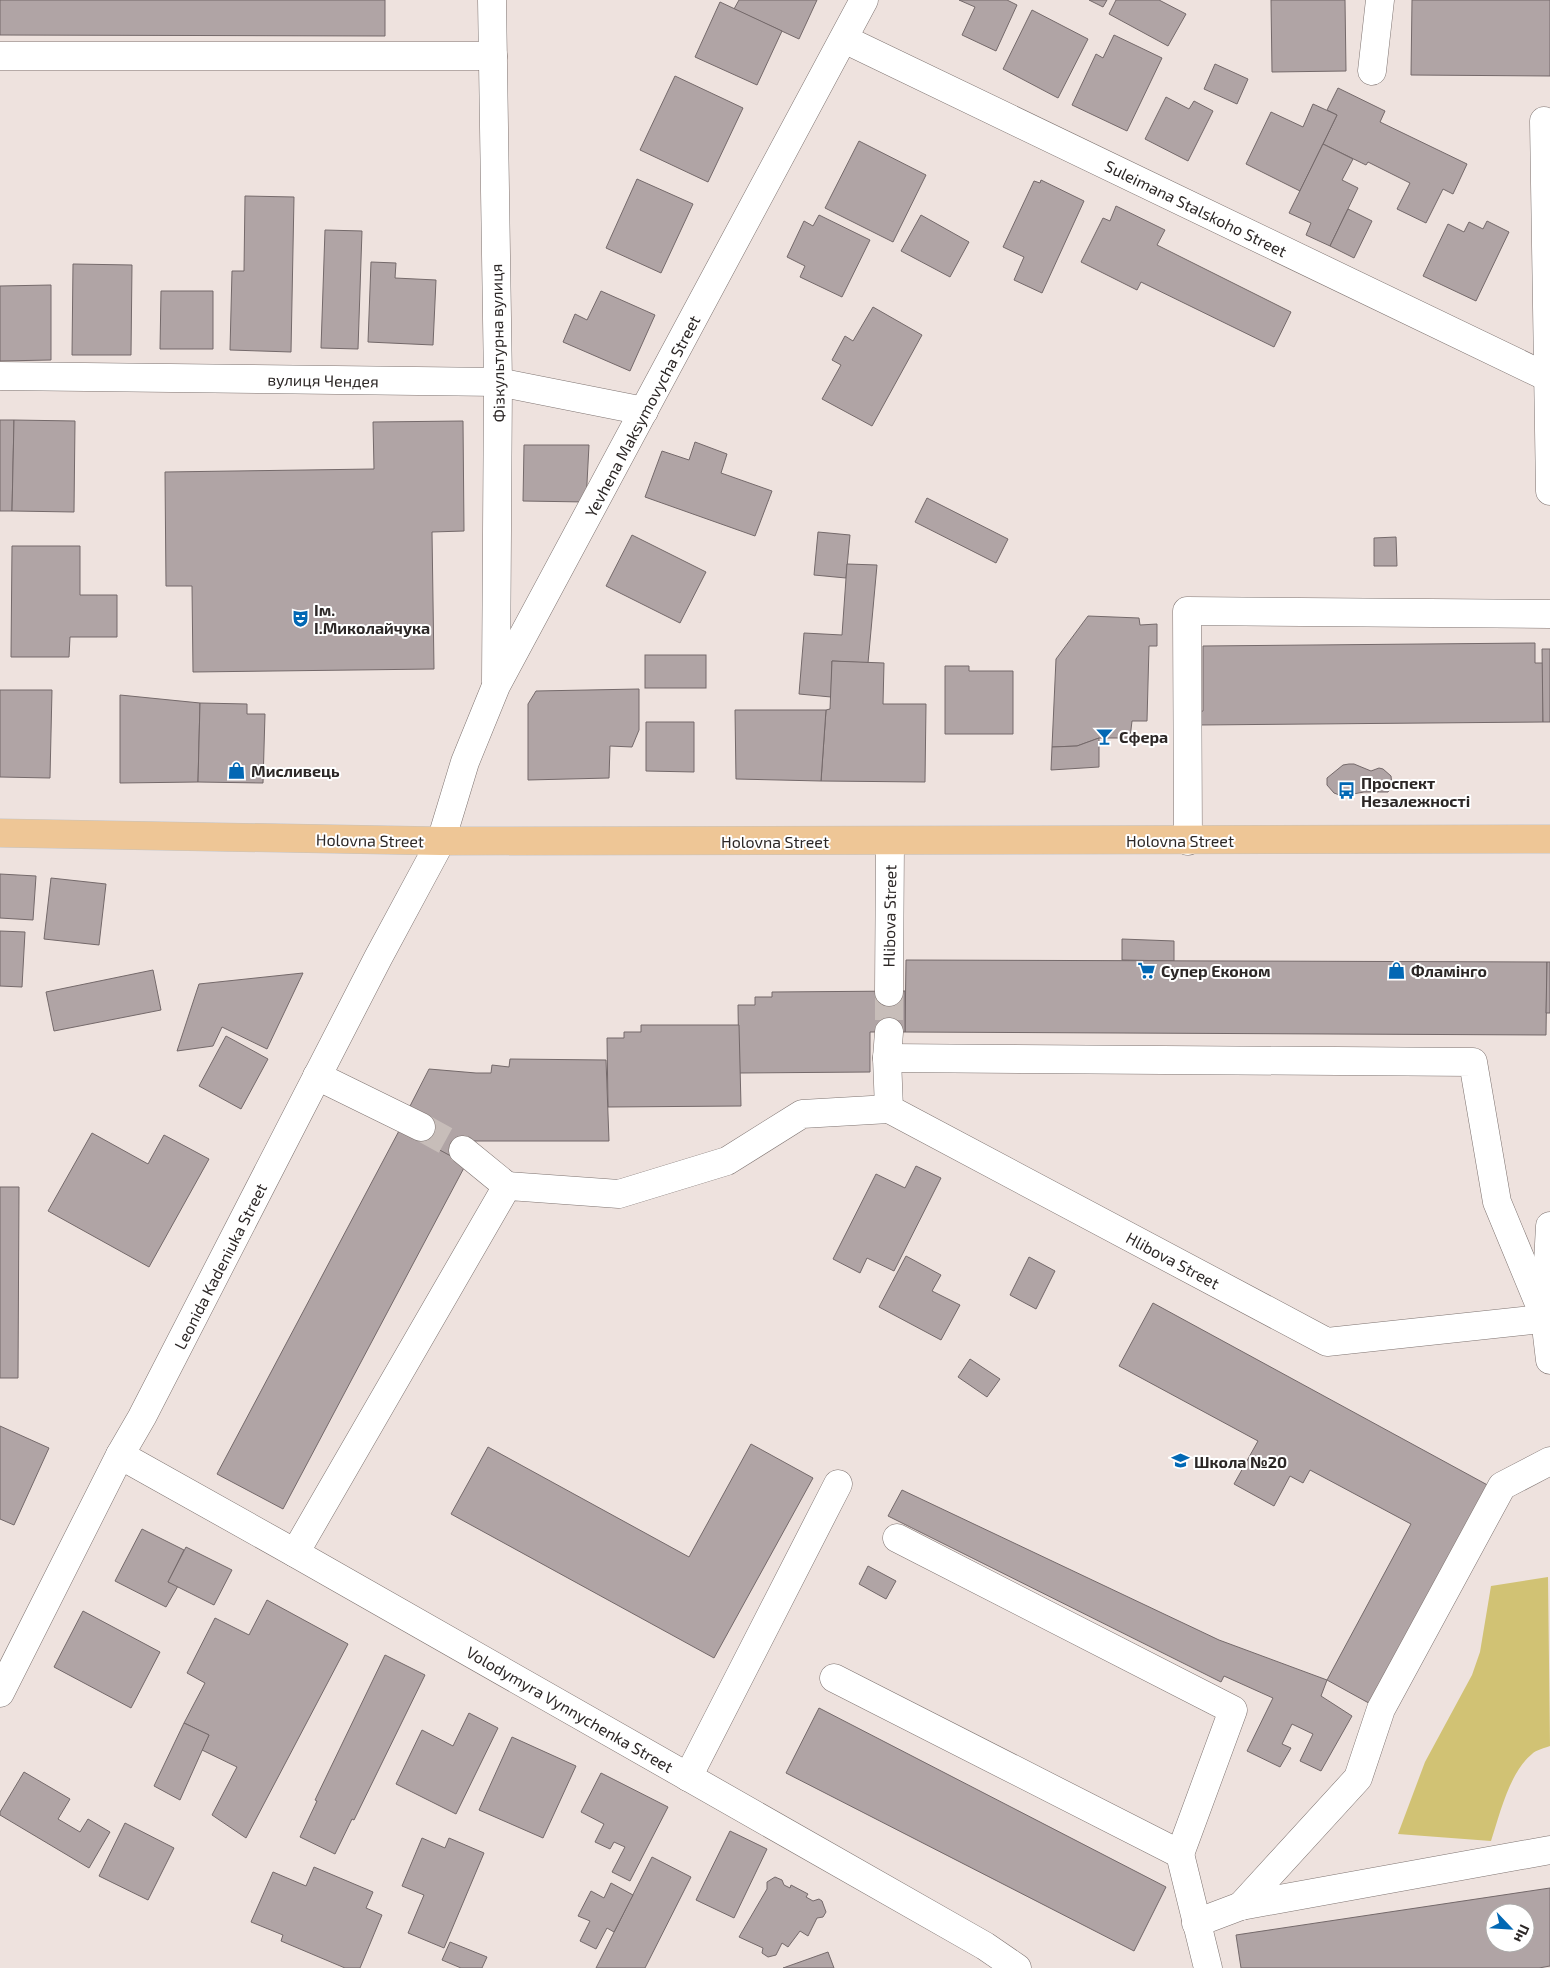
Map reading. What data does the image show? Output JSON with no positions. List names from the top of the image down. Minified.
{"streets":{"main road":["Holovna Street"],"street":["Suleimana Stalskoho Street","Фізкультурна вулиця","вулиця Чендея","Yevhena Maksymovycha Street","Hlibova Street","Leonida Kadeniuka Street","Volodymyra Vynnychenka Street"]},"crossings":[["Suleimana Stalskoho Street","Yevhena Maksymovycha Street"],["Фізкультурна вулиця","вулиця Чендея"],["Фізкультурна вулиця","Yevhena Maksymovycha Street"],["вулиця Чендея","Yevhena Maksymovycha Street"],["Yevhena Maksymovycha Street","Holovna Street"],["Yevhena Maksymovycha Street","Leonida Kadeniuka Street"],["Holovna Street","Hlibova Street"],["Holovna Street","Leonida Kadeniuka Street"],["Leonida Kadeniuka Street","Volodymyra Vynnychenka Street"]],"places":{"theatre":["Ім. І.Миколайчука"],"bar":["Сфера"],"shop":["Мисливець","Фламінго"],"bus stop":["Проспект Незалежності"],"supermarket":["Супер Економ"],"school or university":["Школа №20"]},"north":"bottom right"}
